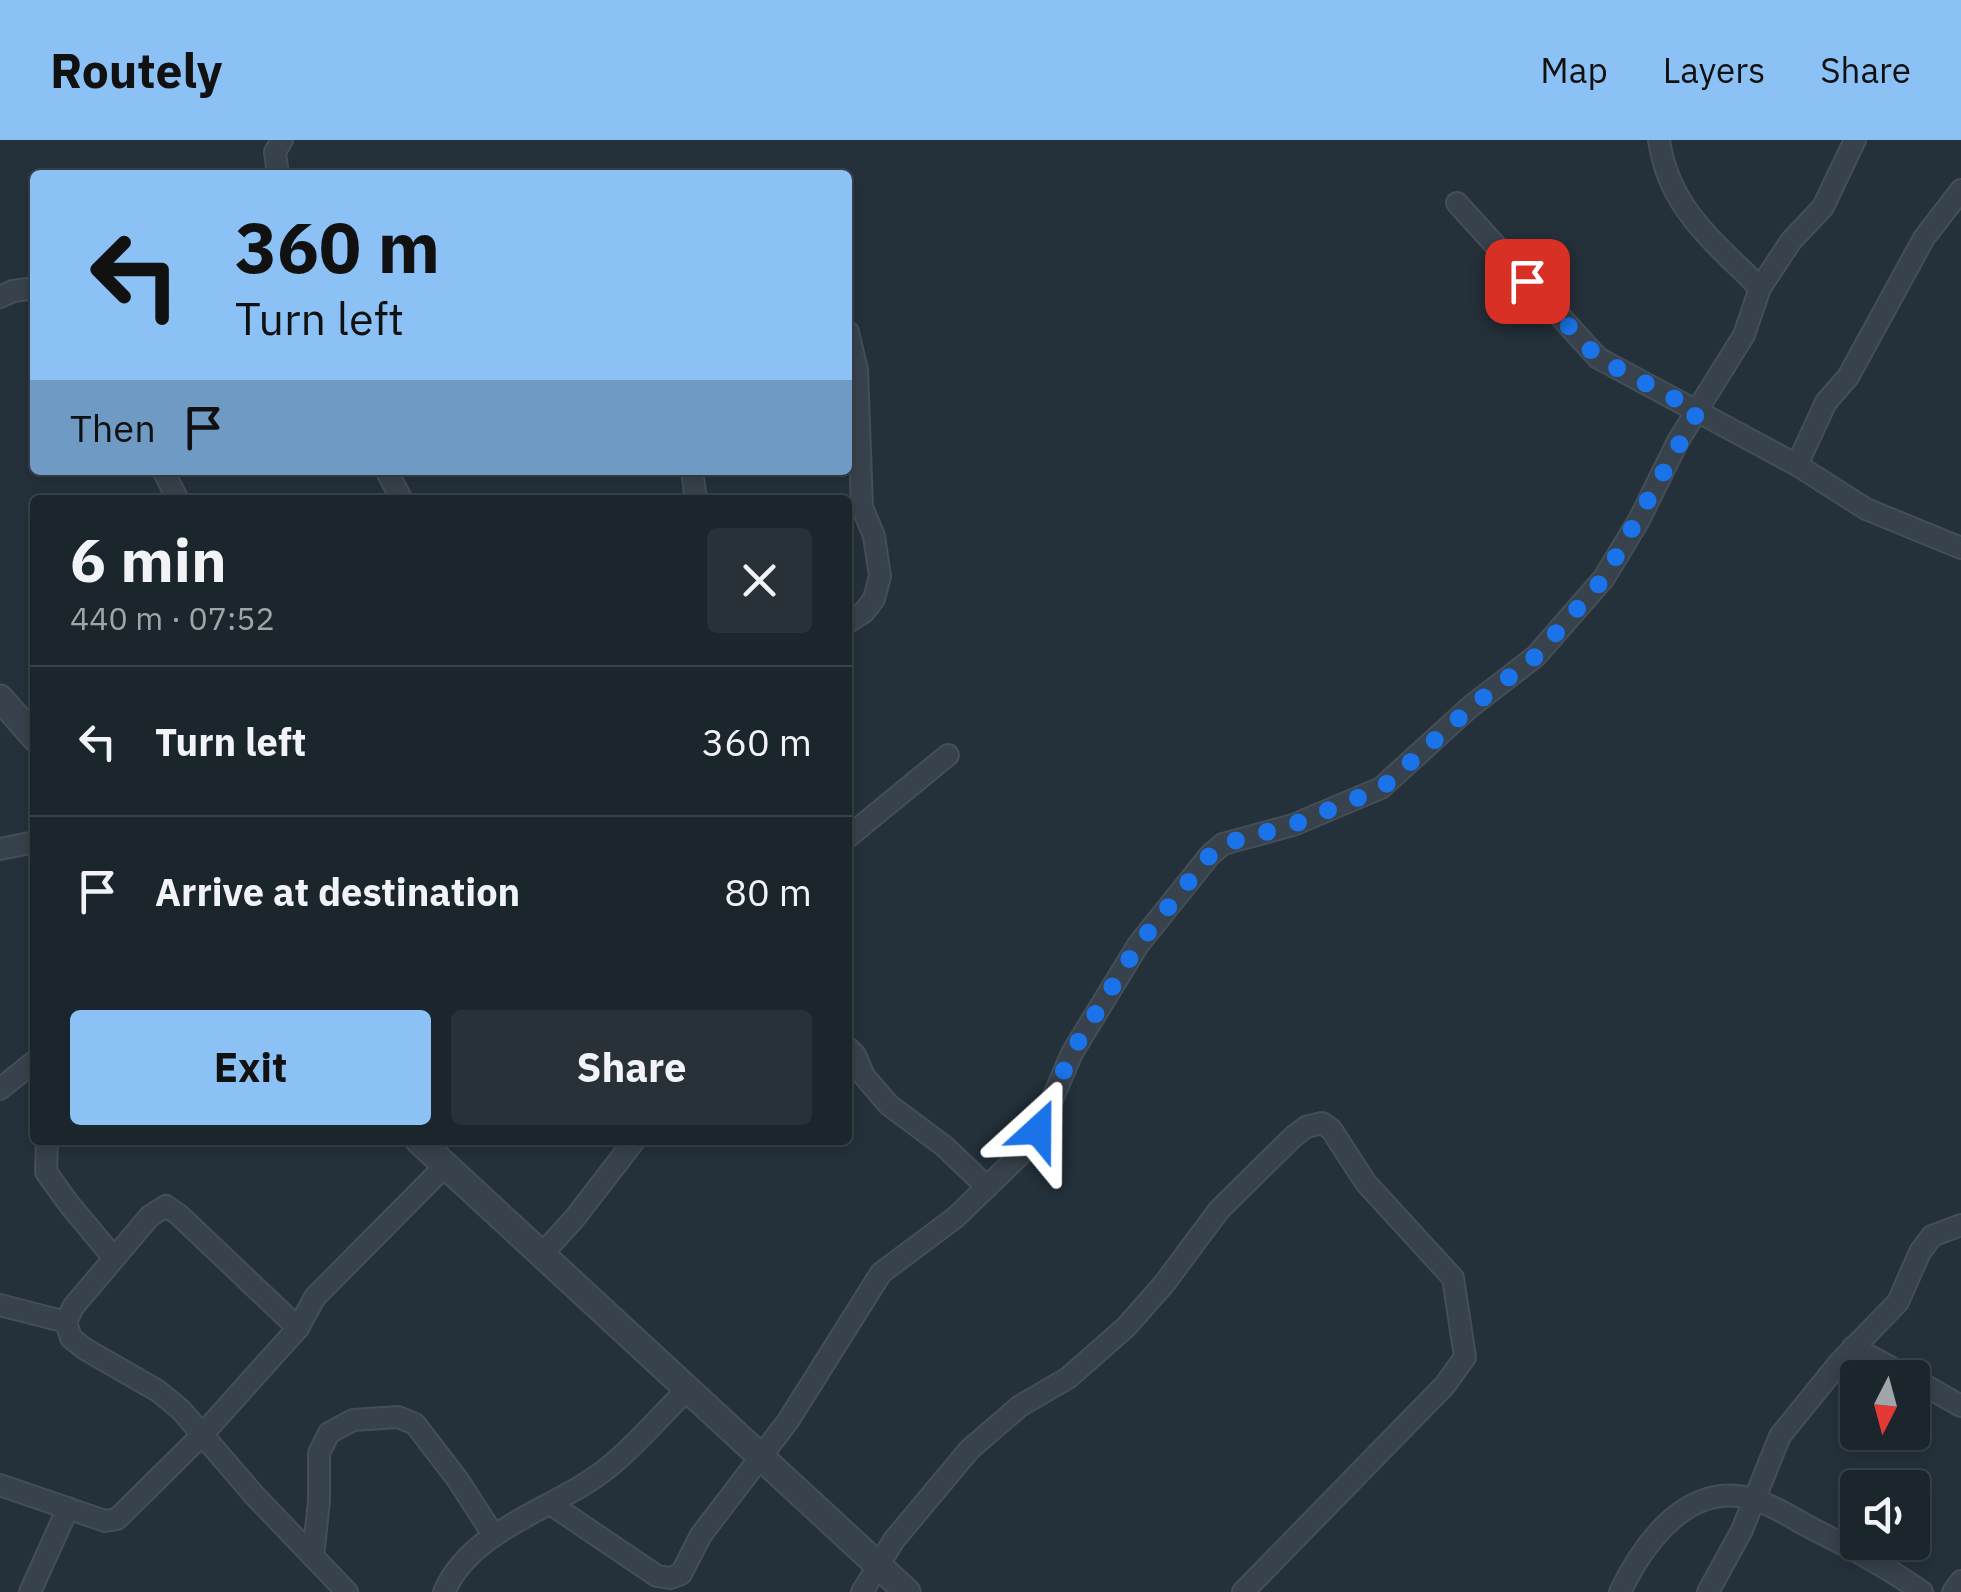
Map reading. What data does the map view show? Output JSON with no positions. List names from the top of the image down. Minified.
{"north":"bottom","page":{"header":"Routely","nav":["Map","Layers","Share"],"turn":["360 m","Turn left"],"then":"Then","heading":["6 min","440 m · 07:52"],"list":[{"name":"Turn left","value":"360 m"},{"name":"Arrive at destination","value":"80 m"}],"buttons":["Exit","Share"]}}
